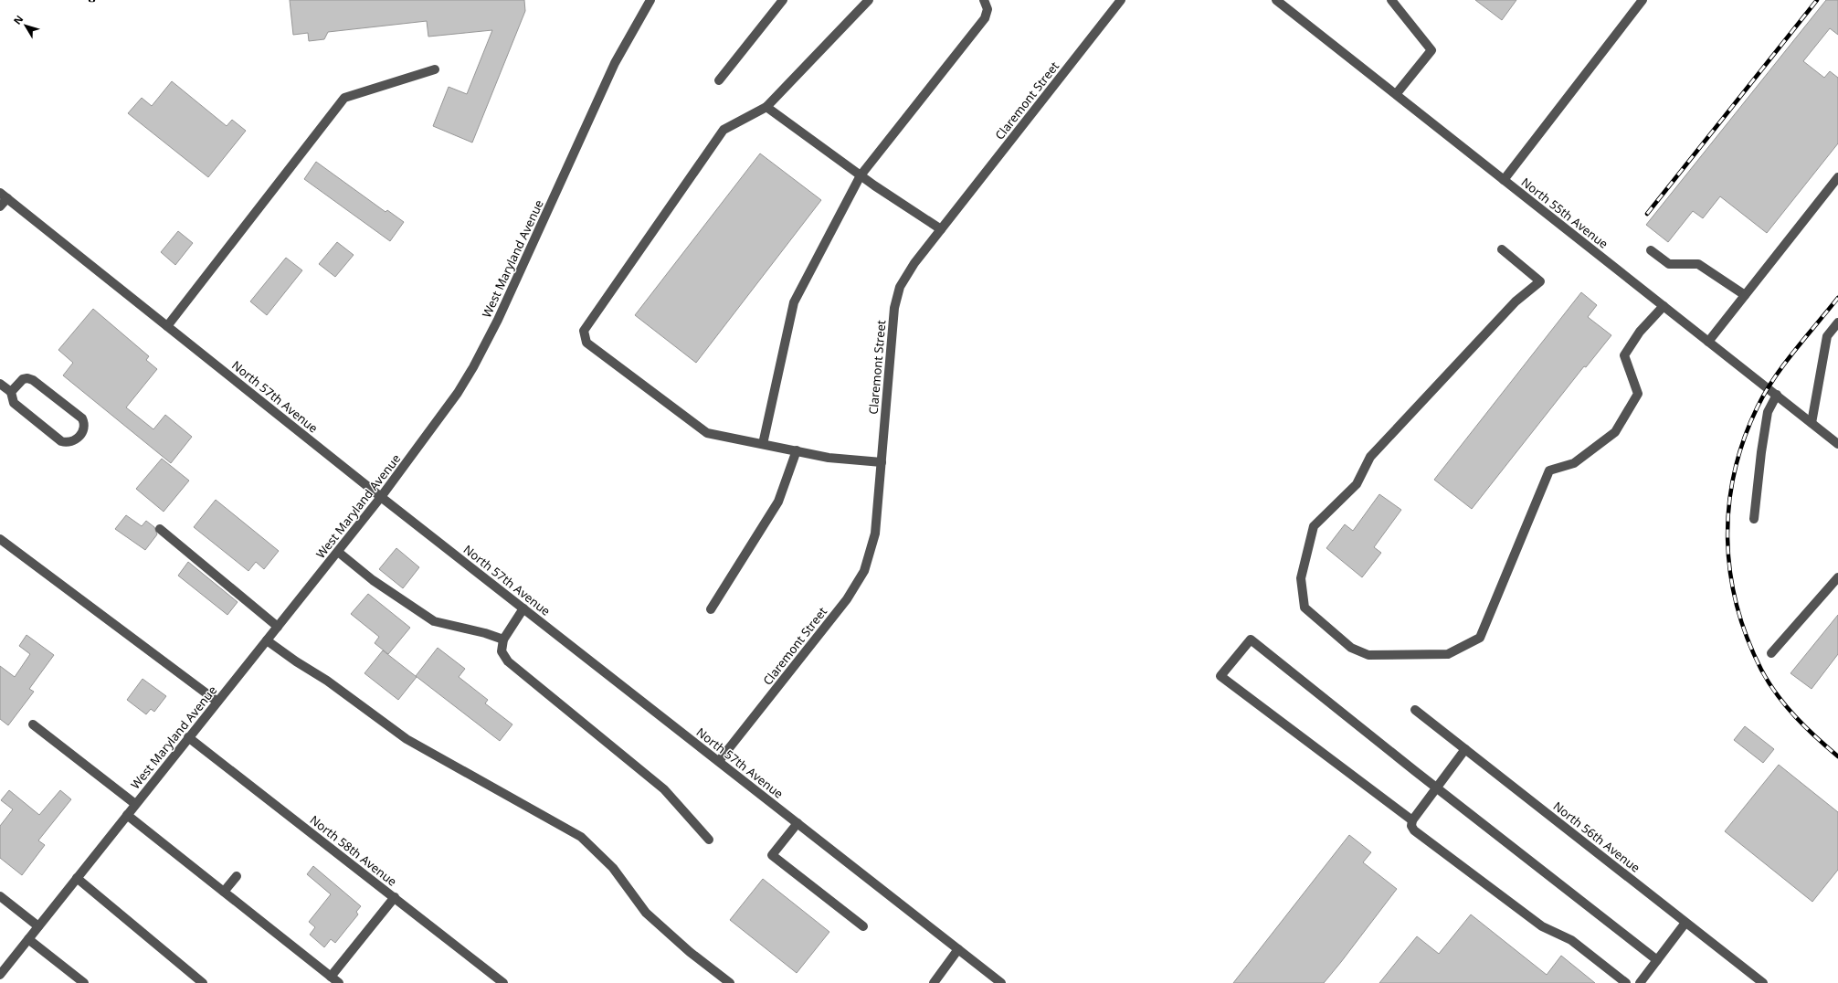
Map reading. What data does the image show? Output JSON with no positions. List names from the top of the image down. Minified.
{"streets":{"street":["Claremont Street","North 55th Avenue","West Maryland Avenue","North 57th Avenue","North 56th Avenue","North 58th Avenue"]},"crossings":[["Claremont Street","North 57th Avenue"],["West Maryland Avenue","North 57th Avenue"],["West Maryland Avenue","North 58th Avenue"]],"north":"top left"}
